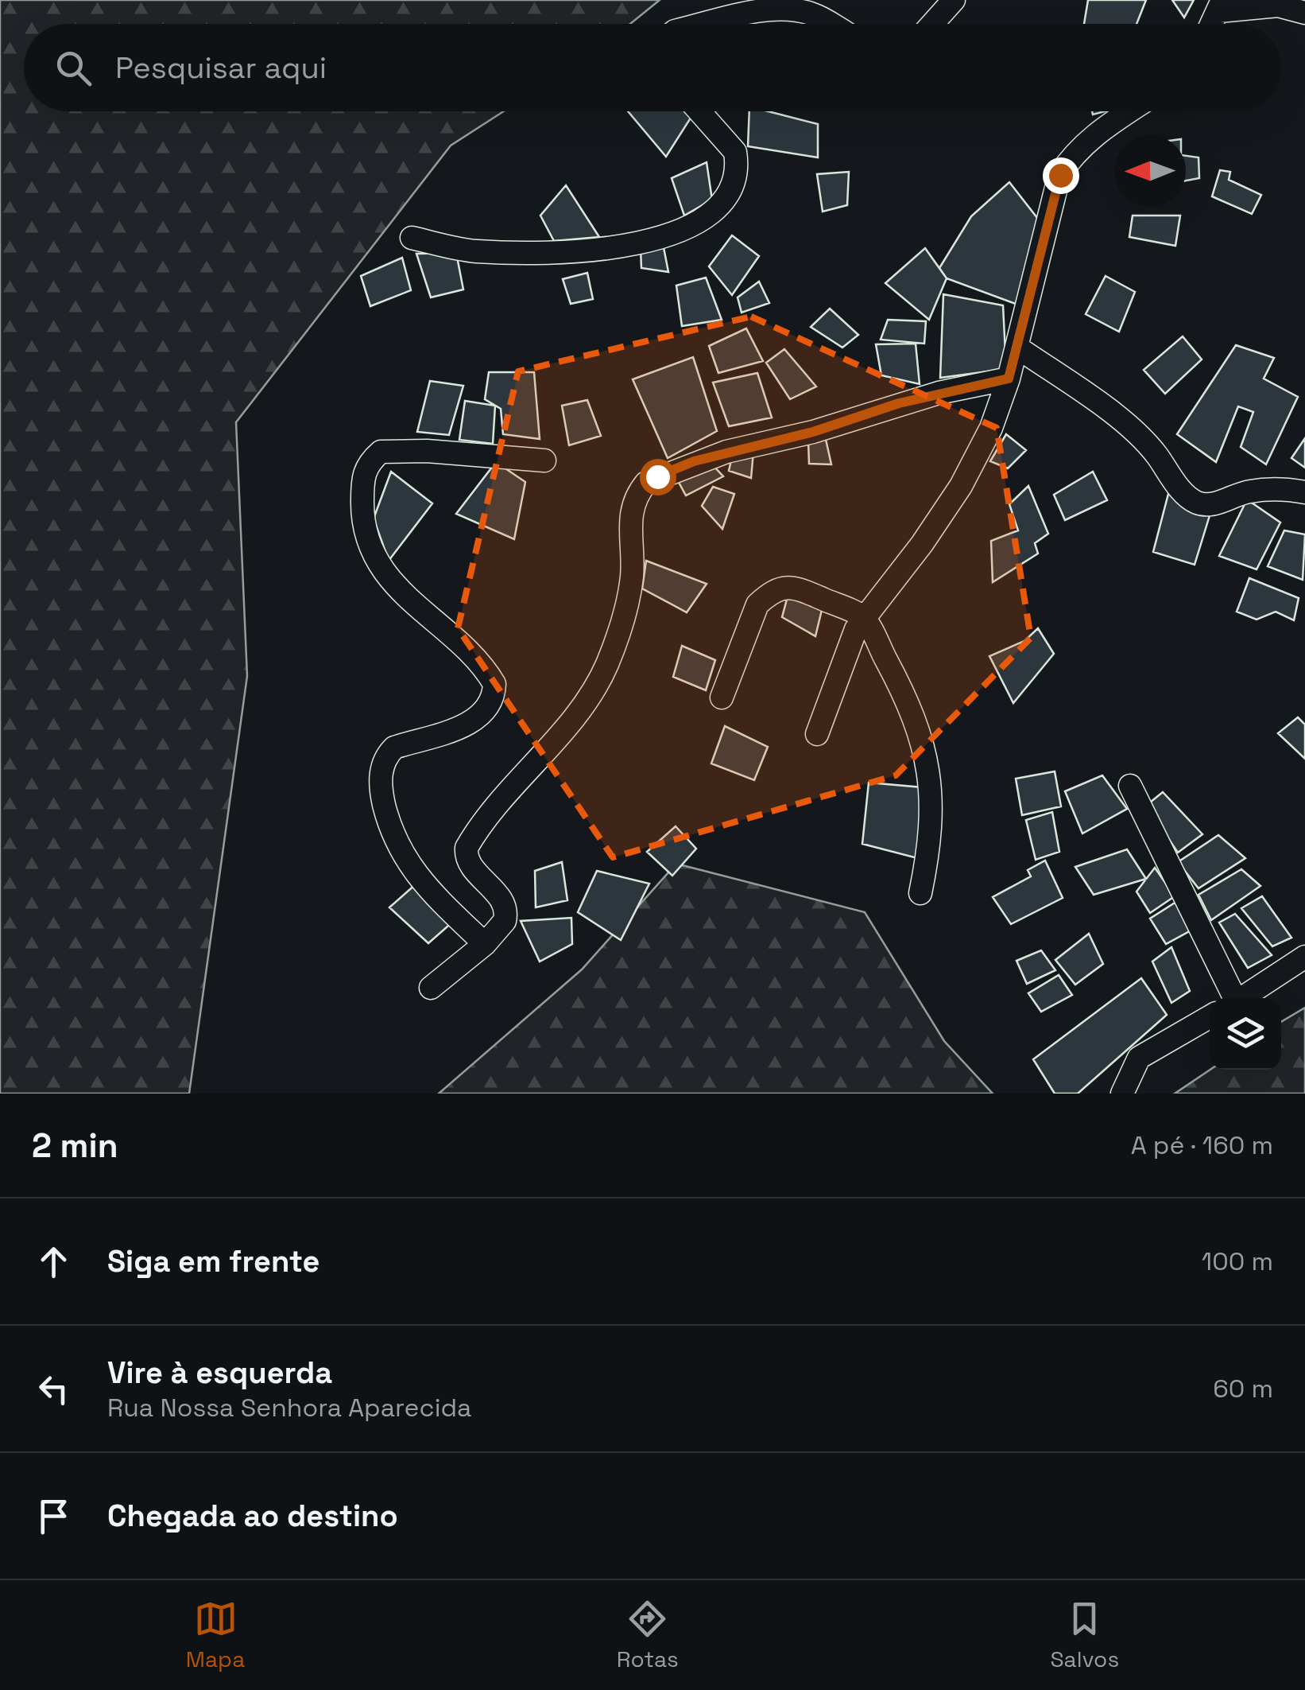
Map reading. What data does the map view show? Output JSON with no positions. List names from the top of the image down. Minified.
{"north":"left","page":{"search":"Pesquisar aqui","heading":["2 min","A pé · 160 m"],"list":[["Siga em frente","100 m"],["Vire à esquerda","Rua Nossa Senhora Aparecida","60 m"],"Chegada ao destino"],"nav":["Mapa","Rotas","Salvos"]}}
